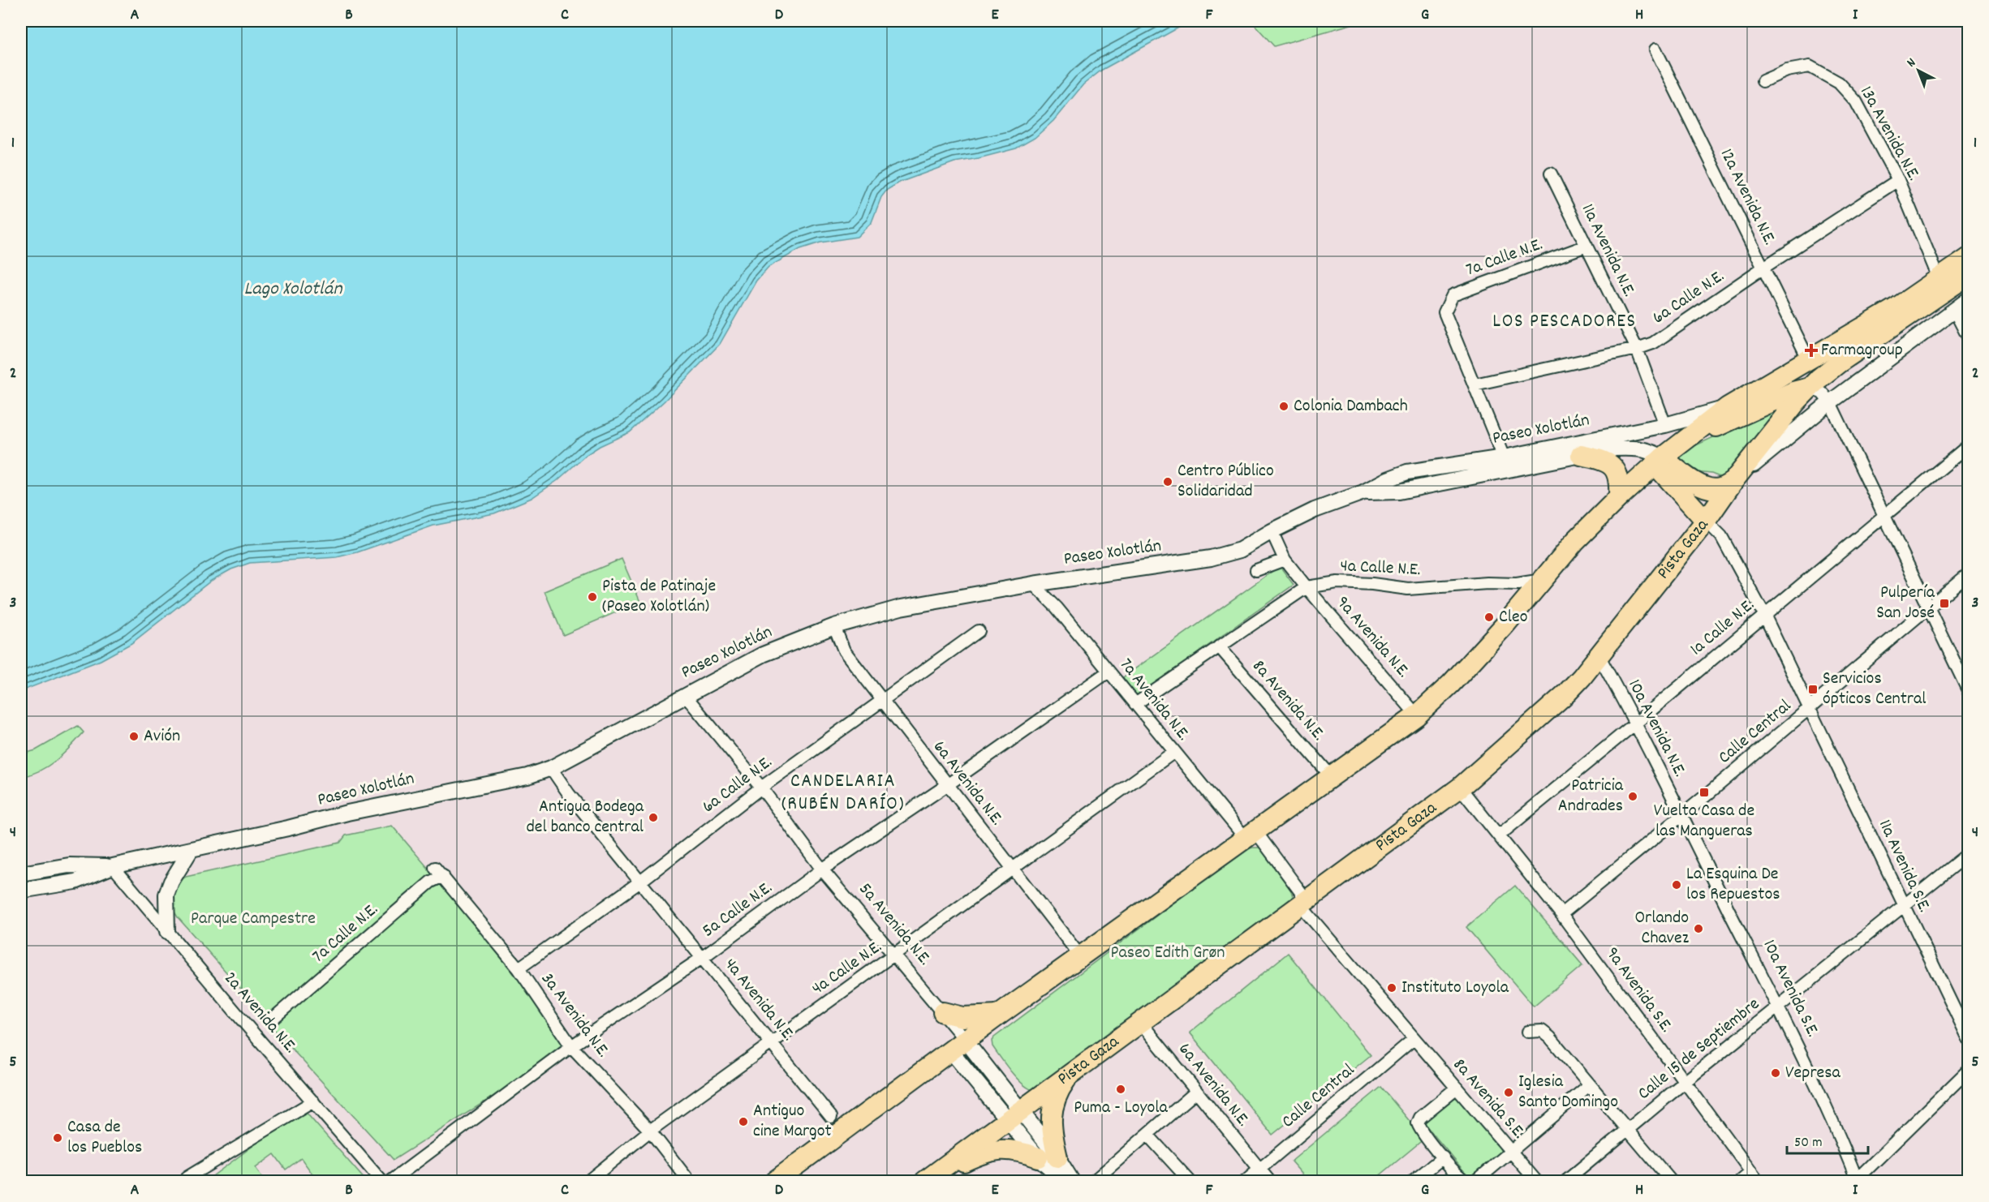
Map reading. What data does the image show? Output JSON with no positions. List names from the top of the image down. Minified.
{"streets":{"highway":["Pista Gaza"],"street":["13a Avenida N.E.","12a Avenida N.E.","11a Avenida N.E.","7a Calle N.E.","6a Calle N.E.","Paseo Xolotlán","4a Calle N.E.","1a Calle N.E.","9a Avenida N.E.","7a Avenida N.E.","8a Avenida N.E.","10a Avenida N.E.","Calle Central","6a Avenida N.E.","11a Avenida S.E.","5a Calle N.E.","5a Avenida N.E.","10a Avenida S.E.","9a Avenida S.E.","4a Avenida N.E.","2a Avenida N.E.","3a Avenida N.E.","Calle 15 de Septiembre","8a Avenida S.E."]},"crossings":[["13a Avenida N.E.","6a Calle N.E."],["12a Avenida N.E.","6a Calle N.E."],["11a Avenida N.E.","7a Calle N.E."],["11a Avenida N.E.","6a Calle N.E."],["11a Avenida N.E.","Paseo Xolotlán"],["7a Calle N.E.","6a Calle N.E."],["7a Calle N.E.","3a Avenida N.E."],["6a Calle N.E.","6a Avenida N.E."],["6a Calle N.E.","5a Avenida N.E."],["6a Calle N.E.","4a Avenida N.E."],["6a Calle N.E.","3a Avenida N.E."],["Paseo Xolotlán","9a Avenida N.E."],["Paseo Xolotlán","7a Avenida N.E."],["Paseo Xolotlán","6a Avenida N.E."],["Paseo Xolotlán","5a Avenida N.E."],["Paseo Xolotlán","4a Avenida N.E."],["Paseo Xolotlán","2a Avenida N.E."],["Pista Gaza","7a Avenida N.E."],["Pista Gaza","10a Avenida N.E."],["Pista Gaza","6a Avenida N.E."],["Pista Gaza","5a Avenida N.E."],["Pista Gaza","8a Avenida S.E."],["4a Calle N.E.","9a Avenida N.E."],["4a Calle N.E.","7a Avenida N.E."],["4a Calle N.E.","8a Avenida N.E."],["4a Calle N.E.","6a Avenida N.E."],["4a Calle N.E.","5a Avenida N.E."],["4a Calle N.E.","4a Avenida N.E."],["4a Calle N.E.","3a Avenida N.E."],["1a Calle N.E.","10a Avenida N.E."],["7a Avenida N.E.","5a Calle N.E."],["7a Avenida N.E.","8a Avenida S.E."],["10a Avenida N.E.","Calle Central"],["10a Avenida N.E.","10a Avenida S.E."],["Calle Central","6a Avenida N.E."],["Calle Central","11a Avenida S.E."],["Calle Central","10a Avenida S.E."],["Calle Central","9a Avenida S.E."],["Calle Central","8a Avenida S.E."],["6a Avenida N.E.","5a Calle N.E."],["11a Avenida S.E.","Calle 15 de Septiembre"],["5a Calle N.E.","5a Avenida N.E."],["5a Calle N.E.","4a Avenida N.E."],["5a Calle N.E.","3a Avenida N.E."],["10a Avenida S.E.","Calle 15 de Septiembre"],["9a Avenida S.E.","Calle 15 de Septiembre"]],"districts":["LOS PESCADORES","CANDELARIA (RUBÉN DARÍO)"],"water":["Lago Xolotlán"],"parks":["Parque Campestre","Paseo Edith Grøn"],"places":{"health":["Farmagroup"],"other":["Colonia Dambach","Centro Público Solidaridad","Pista de Patinaje (Paseo Xolotlán)","Cleo","Avión","Patricia Andrades","Antigua Bodega del banco central","La Esquina De los Repuestos","Orlando Chavez","Instituto Loyola","Vepresa","Puma - Loyola","Iglesia Santo Domingo","Antiguo cine Margot","Casa de los Pueblos"],"transit":["Pulpería San José","Servicios ópticos Central","Vuelta Casa de las Mangueras"]},"scale_bar":"50 m","north":"top left","grid":{"columns":["A","B","C","D","E","F","G","H","I"],"rows":["1","2","3","4","5"]}}
